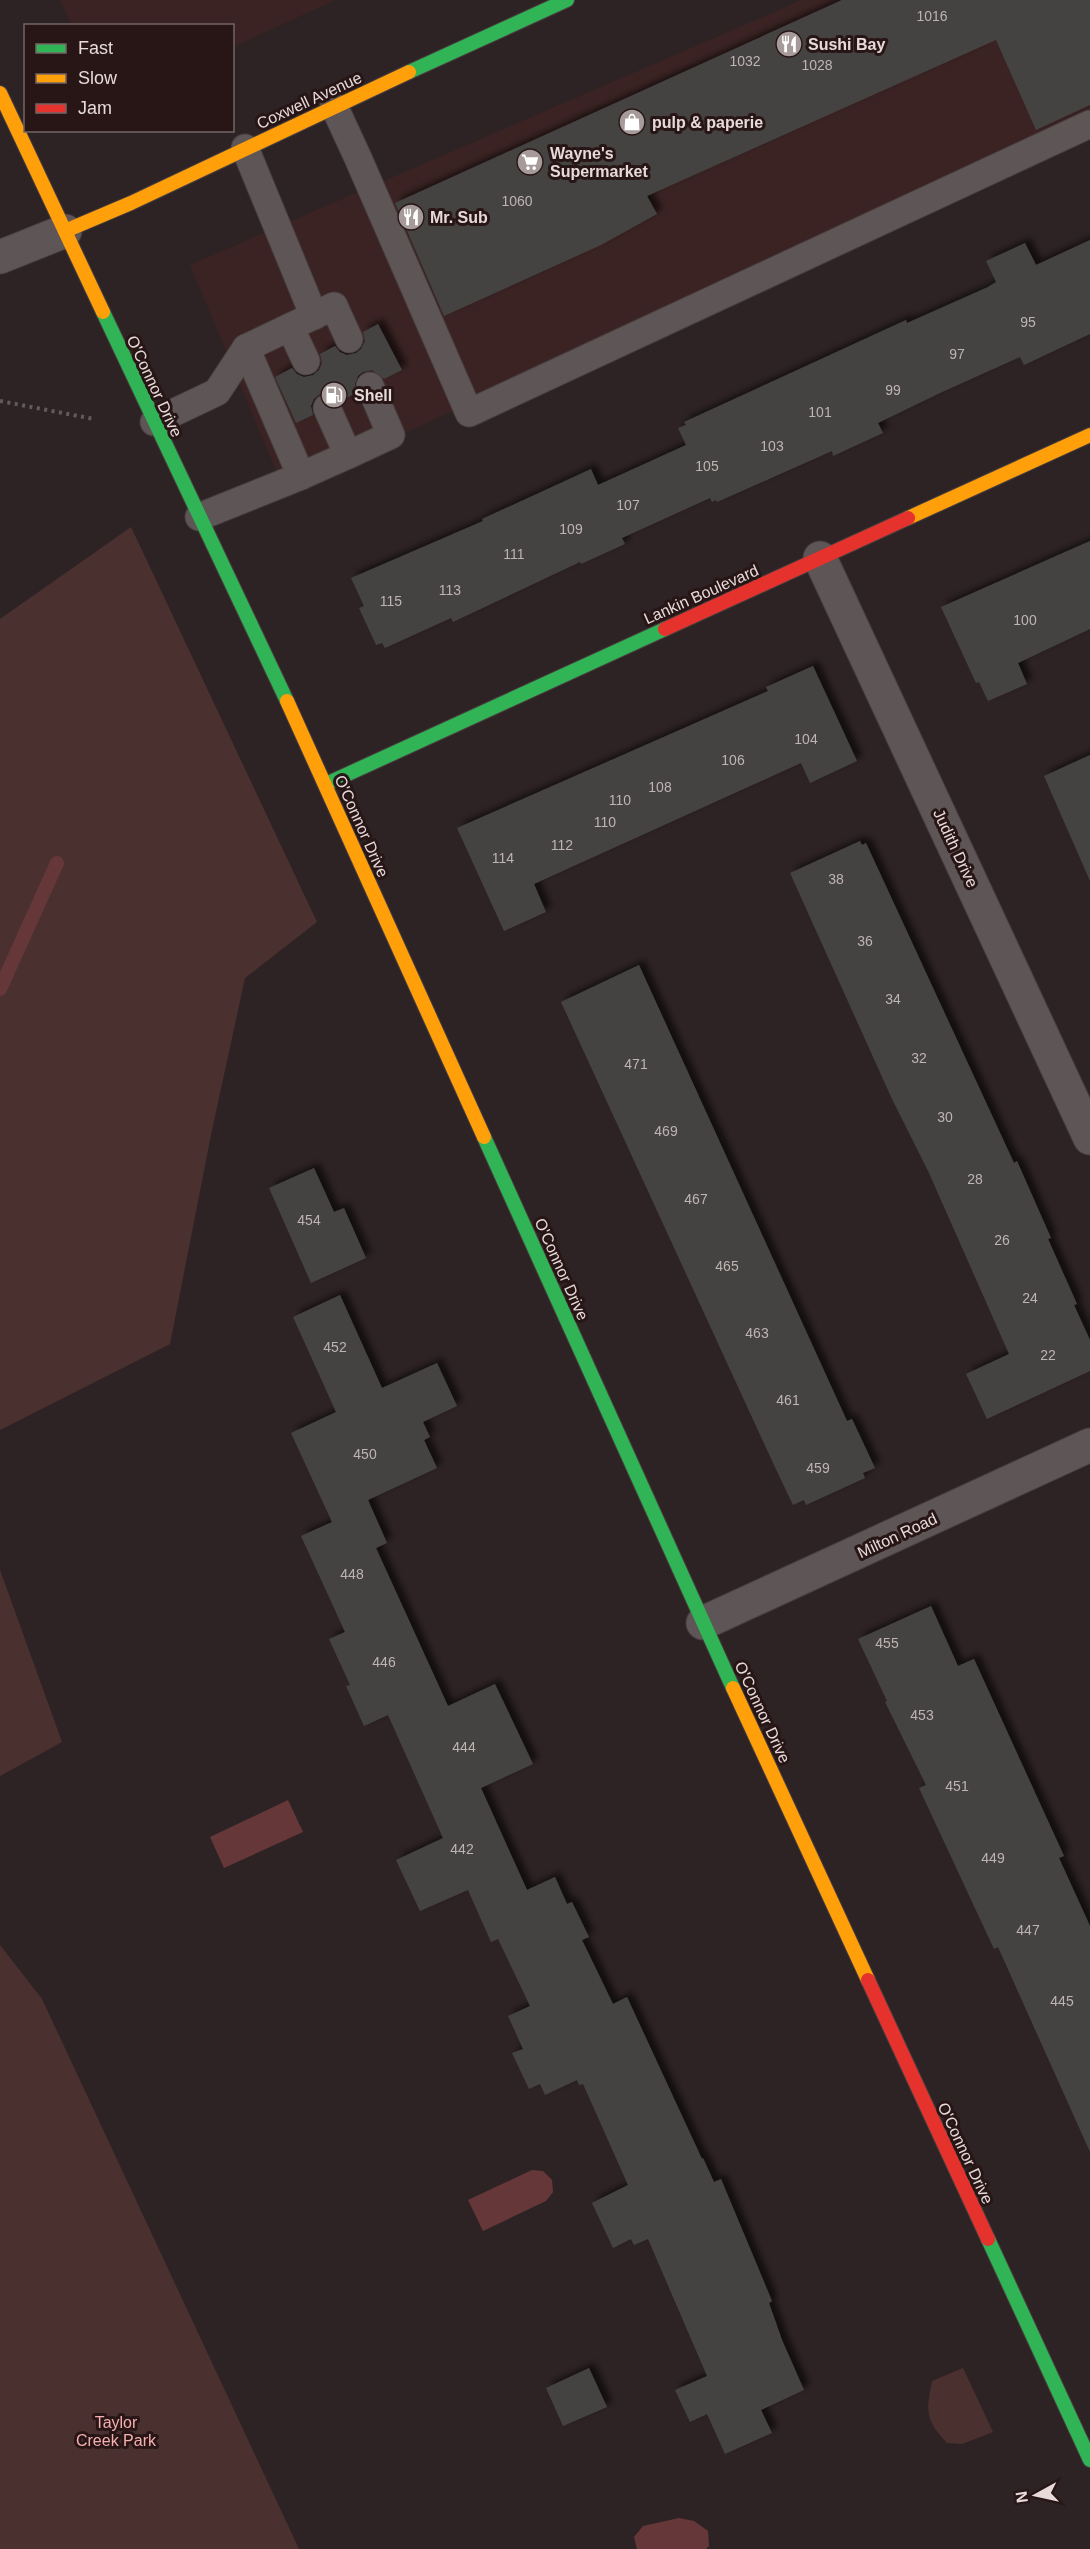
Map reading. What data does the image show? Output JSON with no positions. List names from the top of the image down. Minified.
{"streets":{"main road":["Coxwell Avenue","O'Connor Drive","Lankin Boulevard"],"street":["Judith Drive","Milton Road"]},"crossings":[["Coxwell Avenue","O'Connor Drive"],["O'Connor Drive","Lankin Boulevard"],["O'Connor Drive","Milton Road"],["Lankin Boulevard","Judith Drive"]],"parks":["Taylor Creek Park"],"places":{"restaurant":["Sushi Bay","Mr. Sub"],"shop":["pulp & paperie"],"supermarket":["Wayne's Supermarket"],"fuel station":["Shell"]},"house_numbers":["1016","1032","1028","1060","95","97","99","101","103","105","107","109","111","113","115","100","104","106","108","110","110","112","114","38","36","34","32","471","30","469","28","467","454","26","465","24","463","452","22","461","450","459","448","455","446","453","444","451","442","449","447","445"],"legend":["Fast","Slow","Jam"],"north":"left"}
